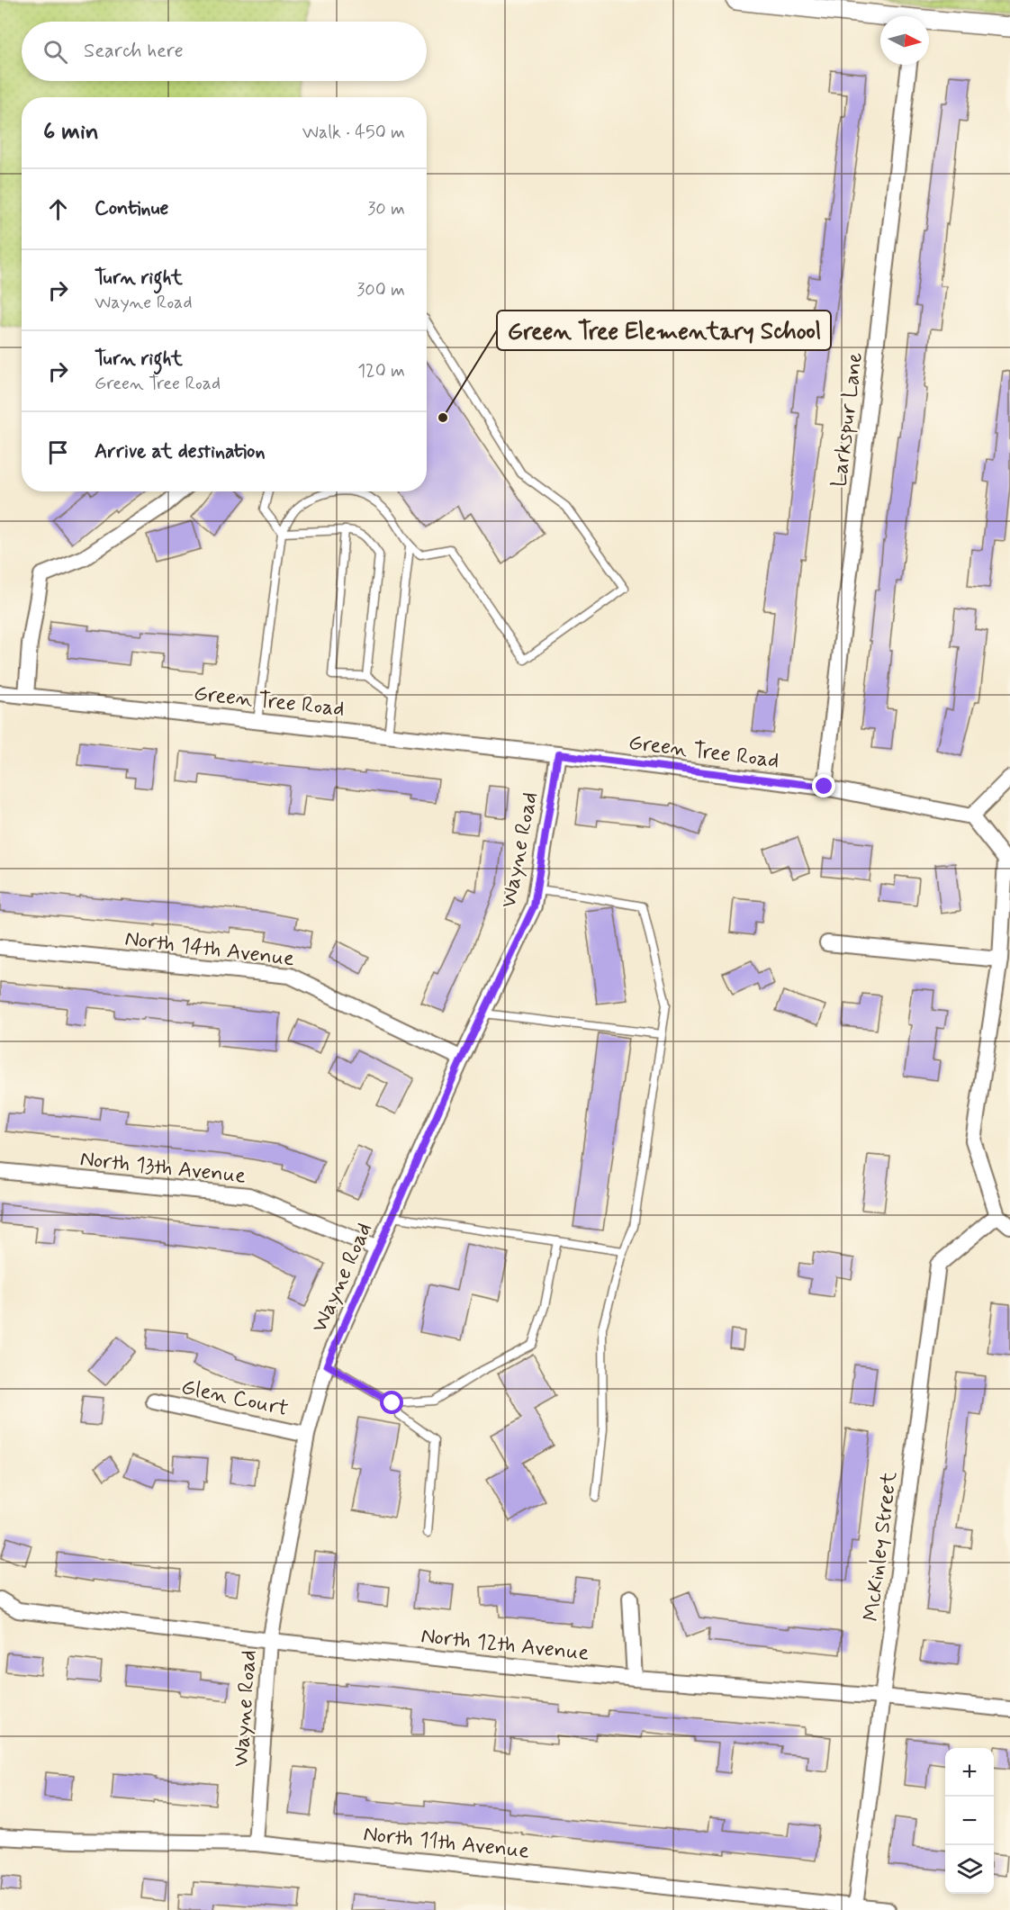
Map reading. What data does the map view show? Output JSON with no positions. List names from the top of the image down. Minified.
{"streets":{"street":["Larkspur Lane","Green Tree Road","Wayne Road","North 14th Avenue","North 13th Avenue","Glen Court","McKinley Street","North 12th Avenue","North 11th Avenue"]},"crossings":[["Larkspur Lane","Green Tree Road"],["Green Tree Road","Wayne Road"],["Wayne Road","North 14th Avenue"],["Wayne Road","North 13th Avenue"],["Wayne Road","Glen Court"],["Wayne Road","North 12th Avenue"],["Wayne Road","North 11th Avenue"],["McKinley Street","North 12th Avenue"],["McKinley Street","North 11th Avenue"]],"places":["Green Tree Elementary School"],"north":"right","page":{"search":"Search here","heading":["6 min","Walk · 450 m"],"list":[["Continue","30 m"],["Turn right","Wayne Road","300 m"],["Turn right","Green Tree Road","120 m"],"Arrive at destination"],"map_buttons":["+","−"]}}
